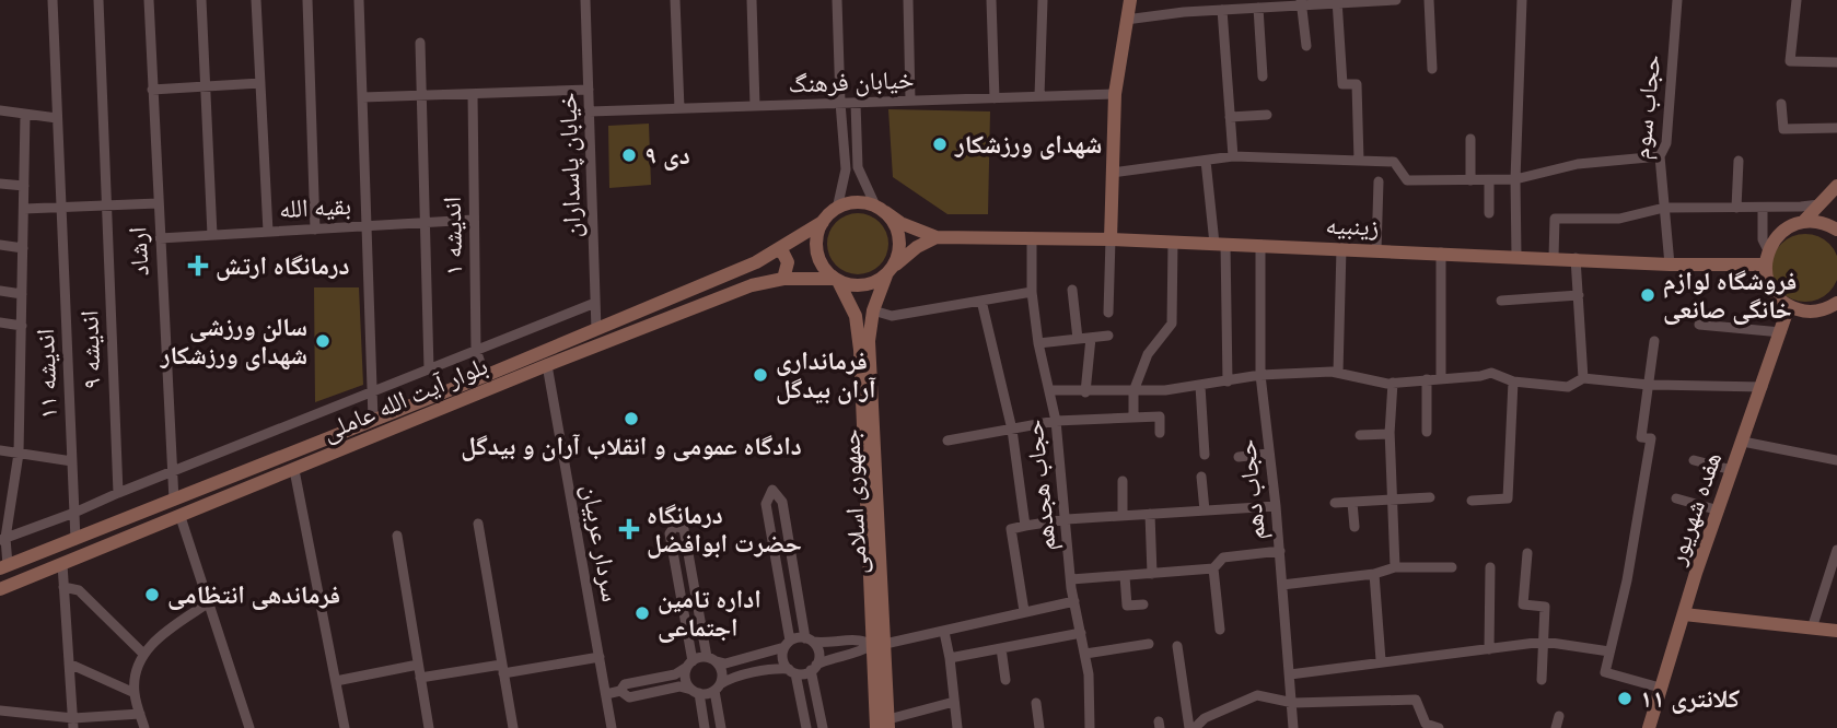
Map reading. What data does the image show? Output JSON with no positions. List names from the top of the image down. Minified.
{"streets":{"main road":["زینبیه","بلوار آیت‌ الله عاملی","جمهوری اسلامی","هفده شهریور"],"street":["خیابان فرهنگ","حجاب سوم","خیابان پاسداران","بقیه الله","اندیشه ۱","ارشاد","اندیشه ۹","اندیشه ۱۱","حجاب هجدهم","حجاب دهم","سردار عربیان"]},"crossings":[["خیابان فرهنگ","خیابان پاسداران"],["حجاب سوم","زینبیه"],["خیابان پاسداران","بلوار آیت‌ الله عاملی"],["بقیه الله","اندیشه ۱"],["بقیه الله","ارشاد"],["زینبیه","بلوار آیت‌ الله عاملی"],["زینبیه","حجاب هجدهم"],["زینبیه","حجاب دهم"],["زینبیه","جمهوری اسلامی"],["اندیشه ۱","بلوار آیت‌ الله عاملی"],["ارشاد","بلوار آیت‌ الله عاملی"],["اندیشه ۱۱","بلوار آیت‌ الله عاملی"],["بلوار آیت‌ الله عاملی","جمهوری اسلامی"],["بلوار آیت‌ الله عاملی","سردار عربیان"]],"places":{"other":["شهدای ورزشکار","۹ دی","فروشگاه لوازم خانگی صانعی","سالن ورزشی شهدای ورزشکار","فرمانداری آران بیدگل","دادگاه عمومی و انقلاب آران و بیدگل","فرماندهی انتظامی","اداره تامین اجتماعی","کلانتری ۱۱"],"health":["درمانگاه ارتش","درمانگاه حضرت ابوافضل"]}}
